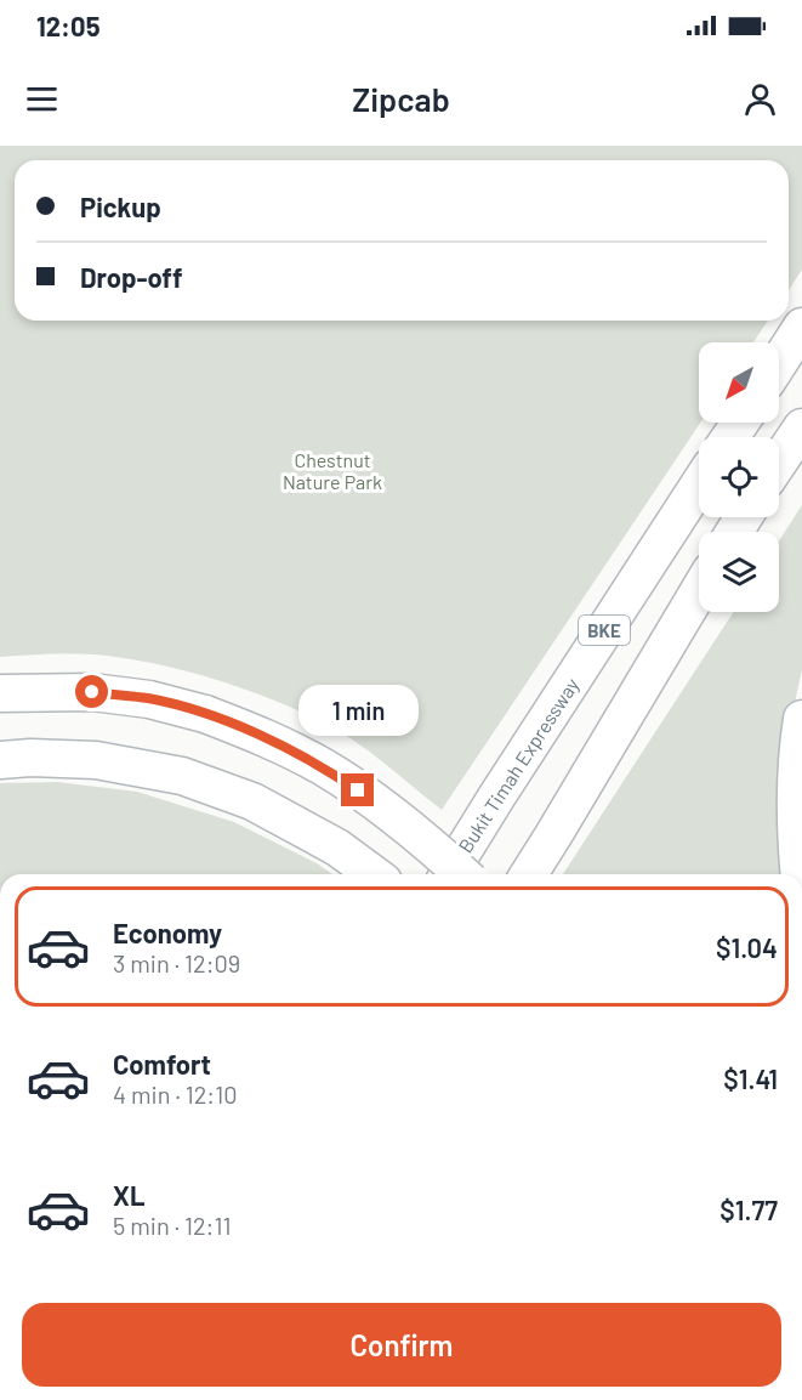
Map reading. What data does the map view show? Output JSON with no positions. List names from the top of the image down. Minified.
{"streets":{"highway":["BKE","Bukit Timah Expressway"]},"parks":["Chestnut Nature Park"],"north":"bottom left","page":{"status":"12:05","header":"Zipcab","banner":["Pickup","Drop-off"],"bubble":"1 min","list":[{"name":"Economy","note":"3 min · 12:09","value":"$1.04"},{"name":"Comfort","note":"4 min · 12:10","value":"$1.41"},{"name":"XL","note":"5 min · 12:11","value":"$1.77"}],"buttons":"Confirm"}}
